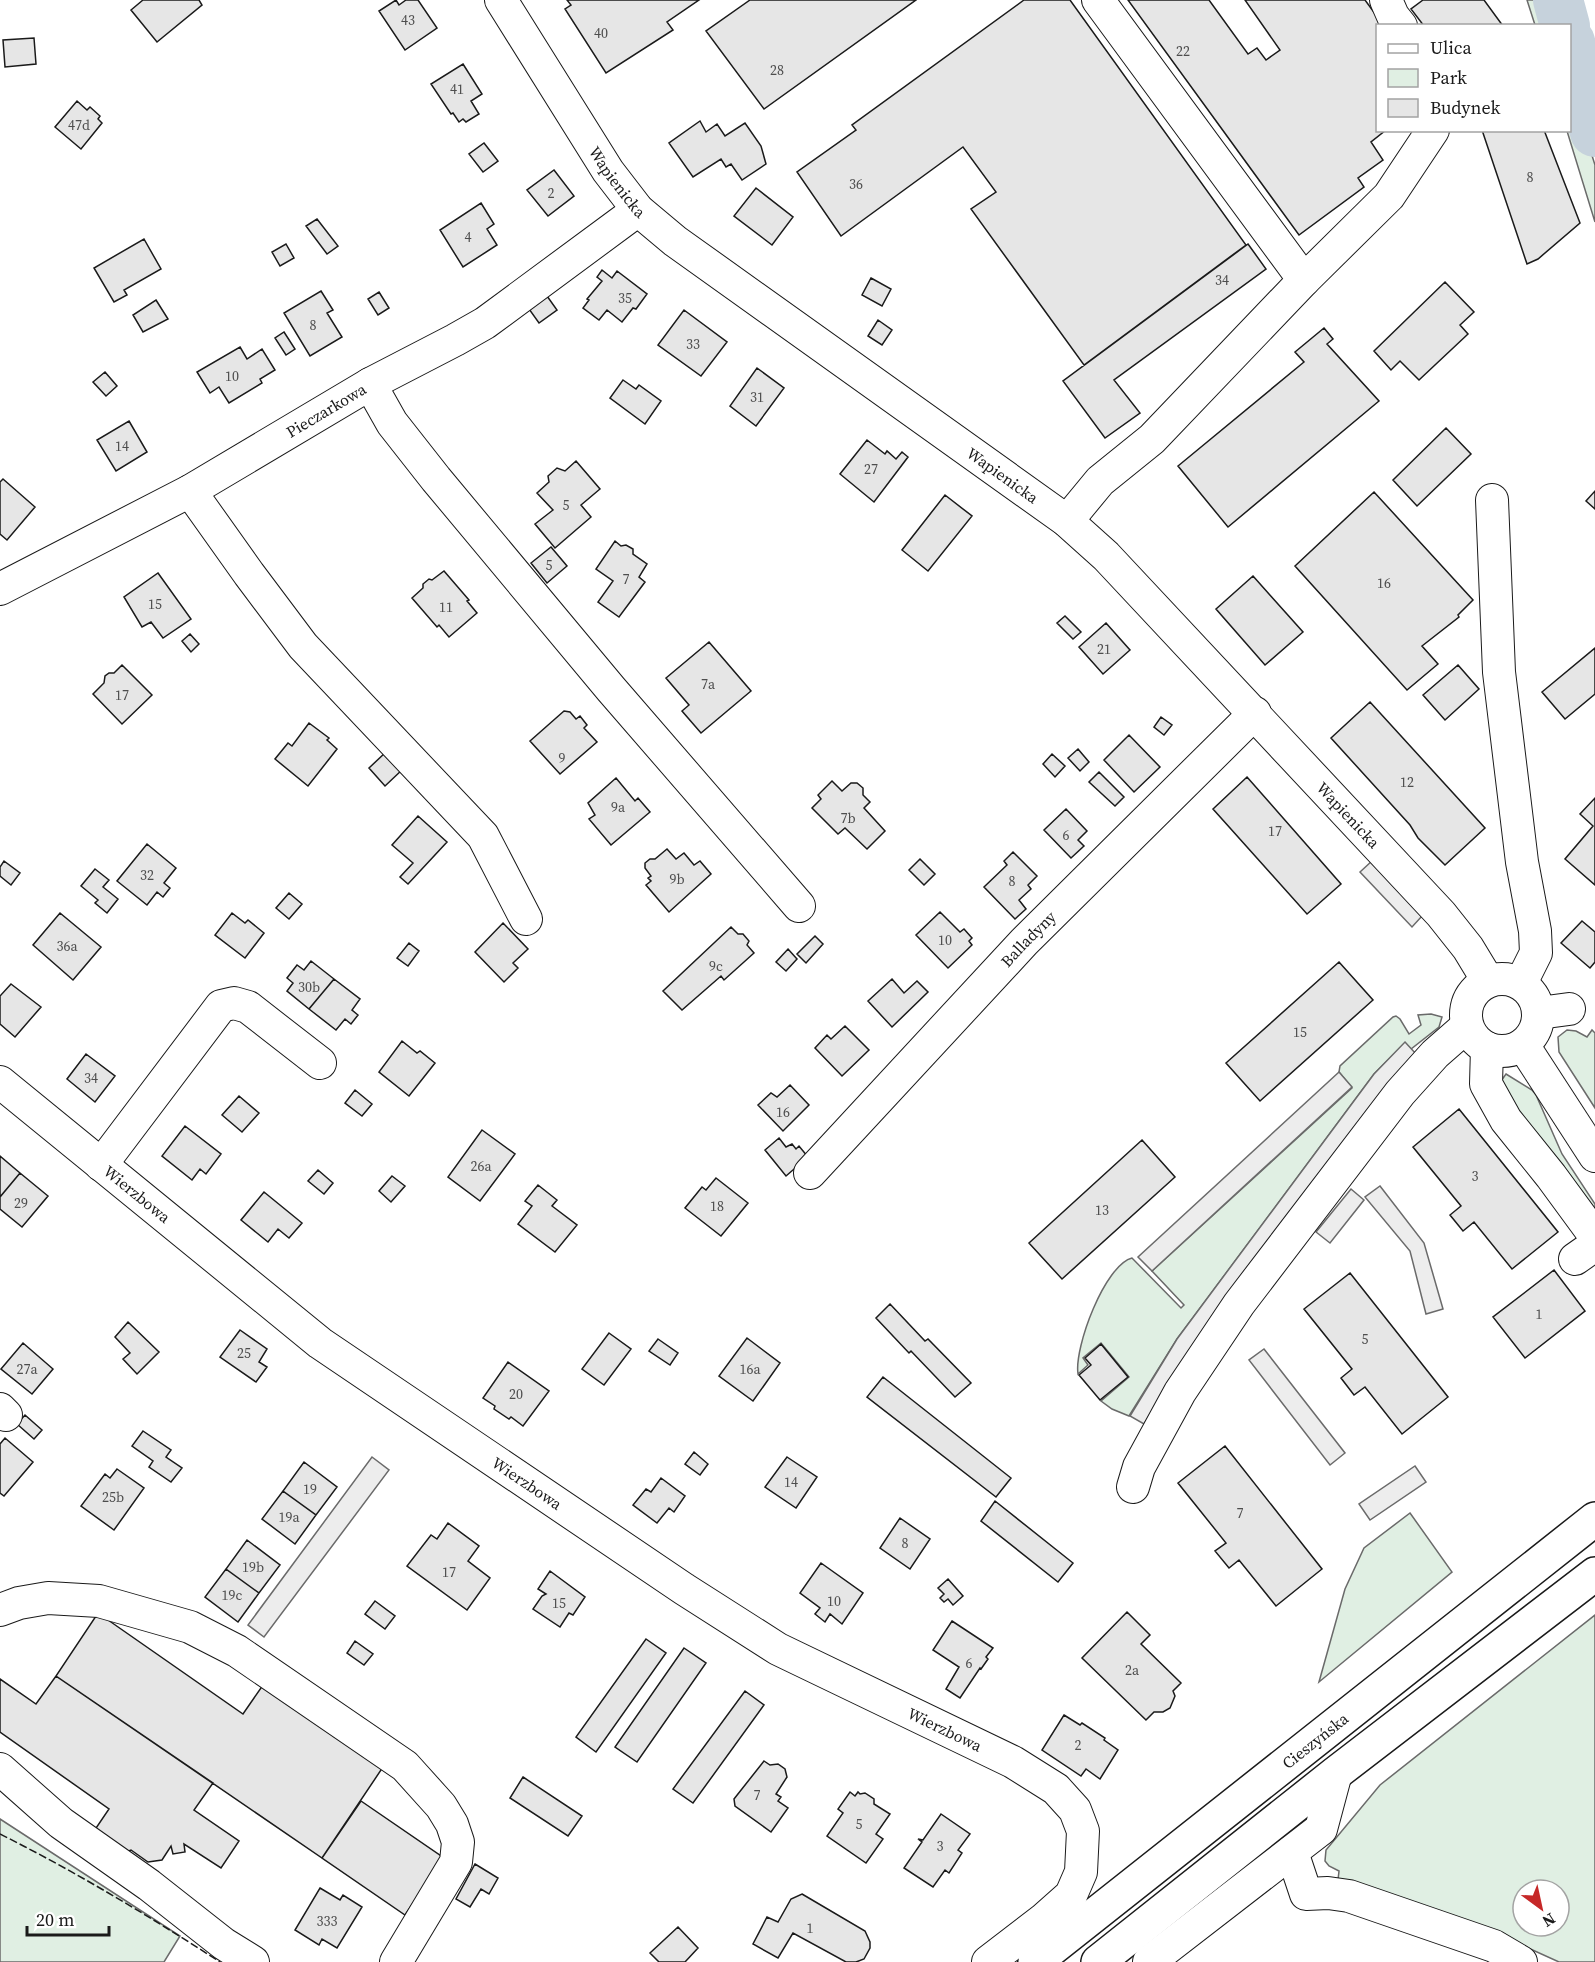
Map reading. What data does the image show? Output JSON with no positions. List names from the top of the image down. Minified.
{"streets":{"main road":["Cieszyńska"],"street":["Wapienicka","Pieczarkowa","Balladyny","Wierzbowa"]},"crossings":[["Wapienicka","Pieczarkowa"],["Wapienicka","Balladyny"]],"house_numbers":["43","40","22","28","41","47d","8","36","2","4","34","35","8","33","10","31","14","27","5","5","7","16","15","11","21","7a","17","9","12","9a","7b","17","6","32","9b","8","10","36a","9c","30b","15","34","16","26a","3","29","18","13","1","5","25","27a","16a","20","14","19","25b","7","19a","8","19b","17","19c","10","15","6","2a","2","7","5","3","333","1"],"legend":["Ulica","Park","Budynek"],"scale_bar":"20 m","north":"bottom right"}
